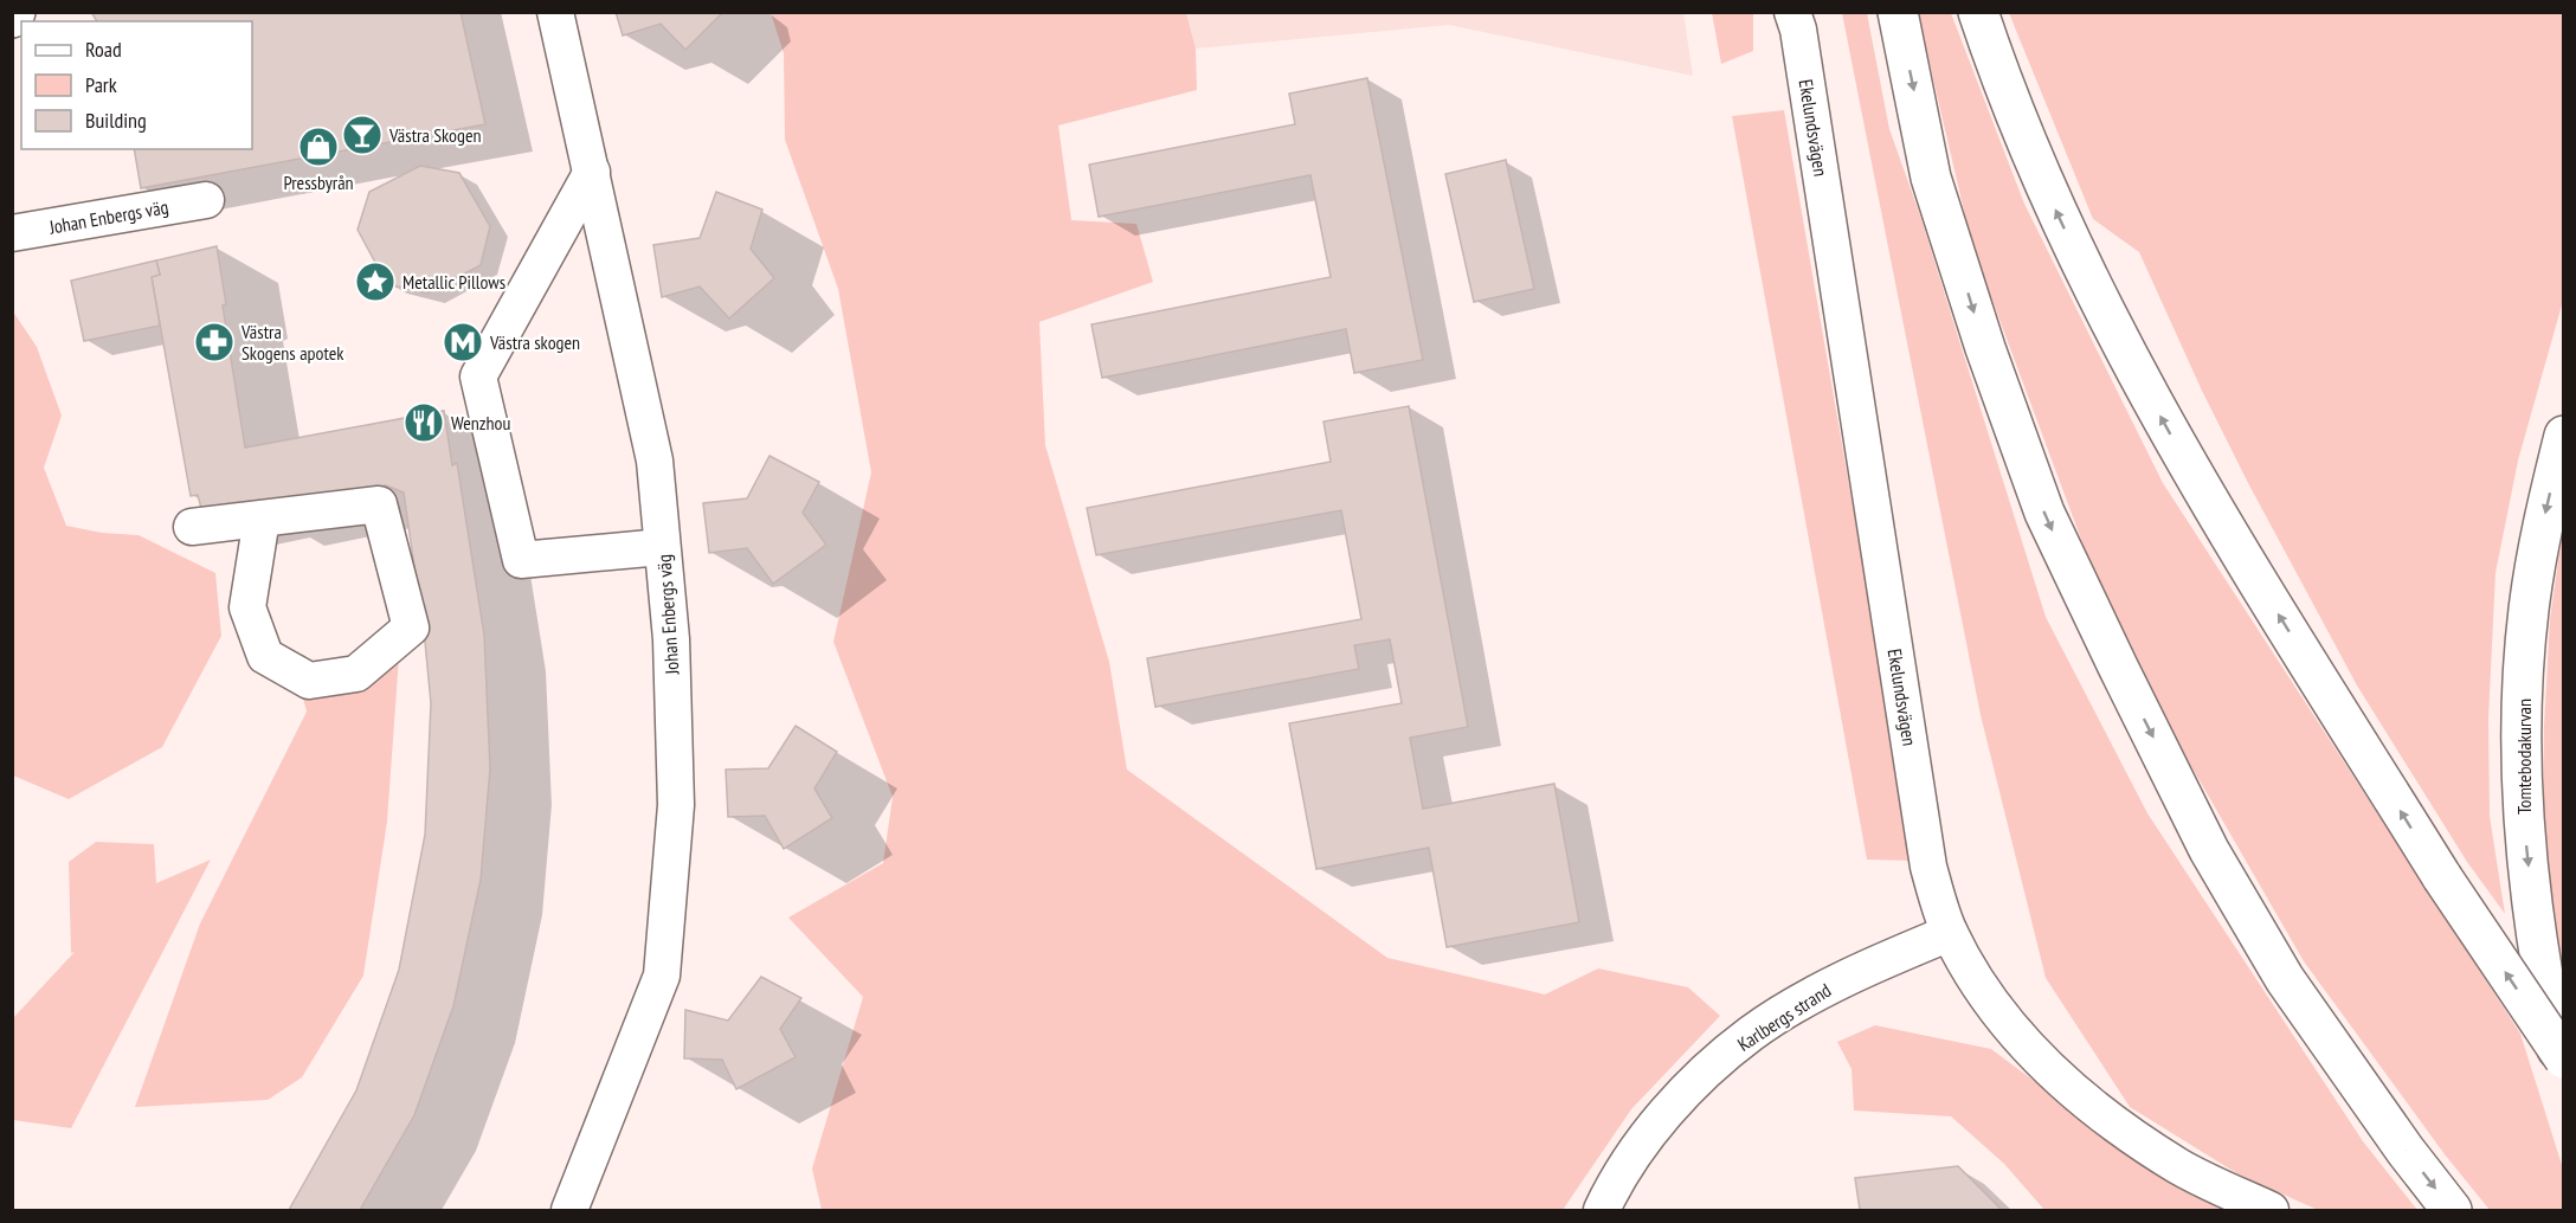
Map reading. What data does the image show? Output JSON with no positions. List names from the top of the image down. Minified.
{"streets":{"main road":["Tomtebodakurvan"],"street":["Ekelundsvägen","Johan Enbergs väg","Karlbergs strand"]},"crossings":[["Ekelundsvägen","Karlbergs strand"]],"one_way":["Tomtebodakurvan"],"places":{"bar":["Västra Skogen"],"shop":["Pressbyrån"],"place":["Metallic Pillows"],"pharmacy":["Västra Skogens apotek"],"metro station":["Västra skogen"],"restaurant":["Wenzhou"]},"legend":["Road","Park","Building"]}
